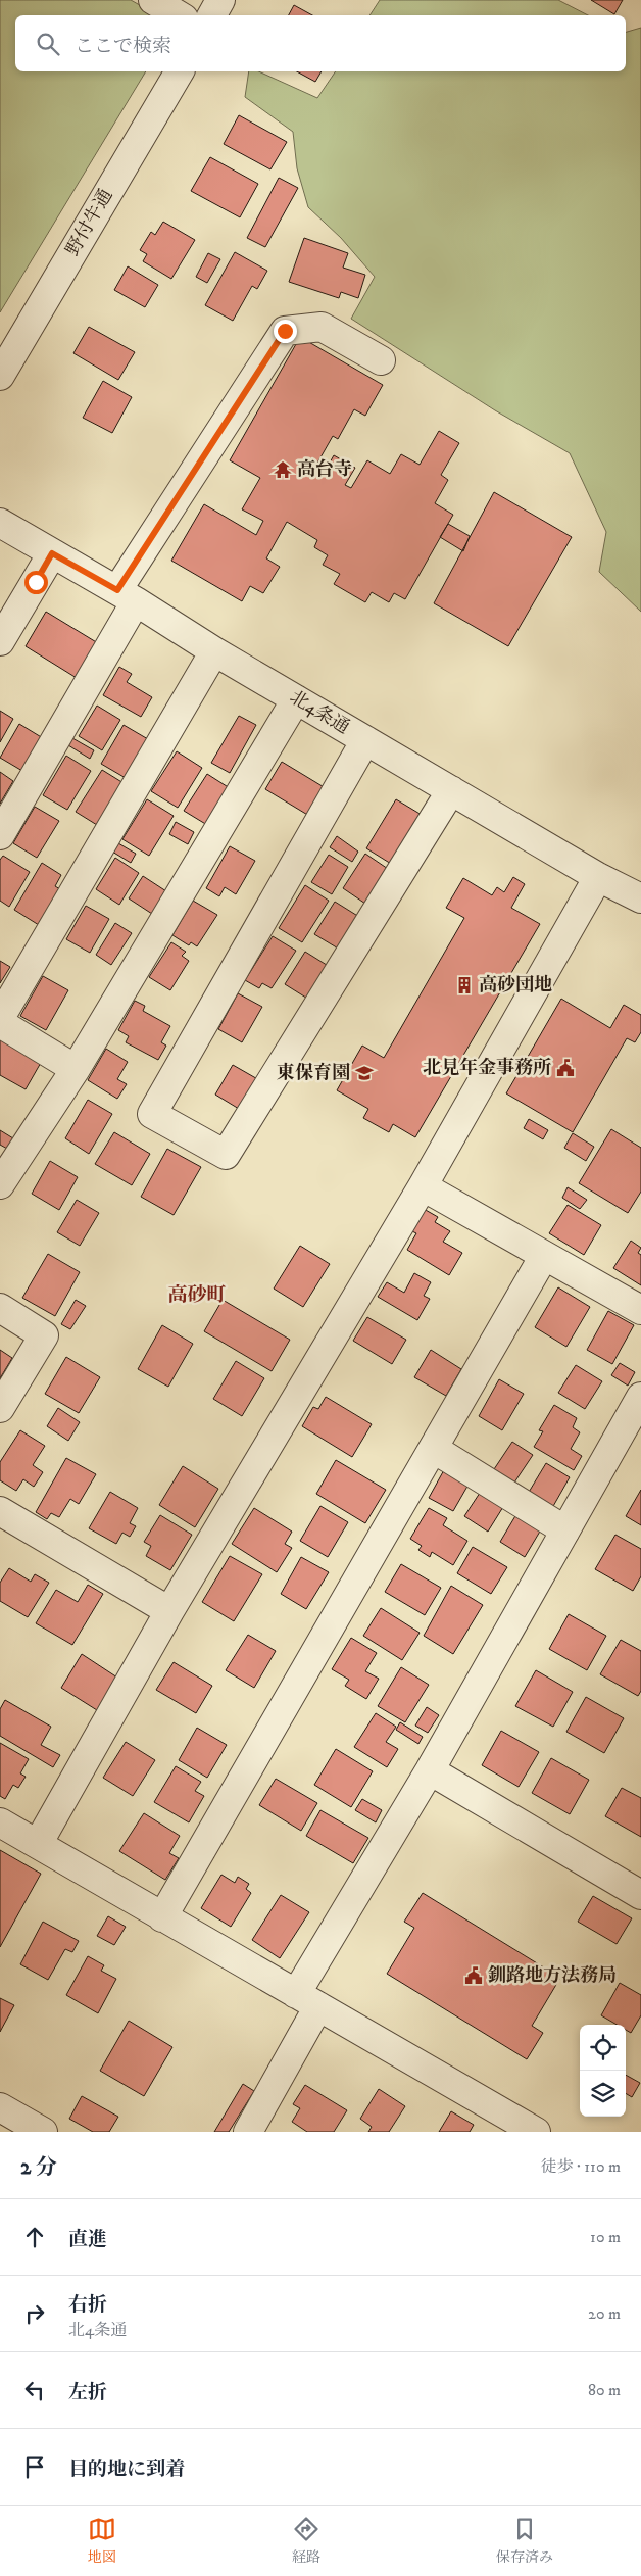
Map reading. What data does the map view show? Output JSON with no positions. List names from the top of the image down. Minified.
{"streets":{"street":["野付牛通","北4条通"]},"districts":["高砂町"],"places":{"temple":["高台寺"],"building":["高砂団地"],"public building":["北見年金事務所","釧路地方法務局"],"school or university":["東保育園"]},"page":{"search":"ここで検索","heading":["2 分","徒歩 · 110 m"],"list":[["直進","10 m"],["右折","北4条通","20 m"],["左折","80 m"],"目的地に到着"],"nav":["地図","経路","保存済み"]}}
